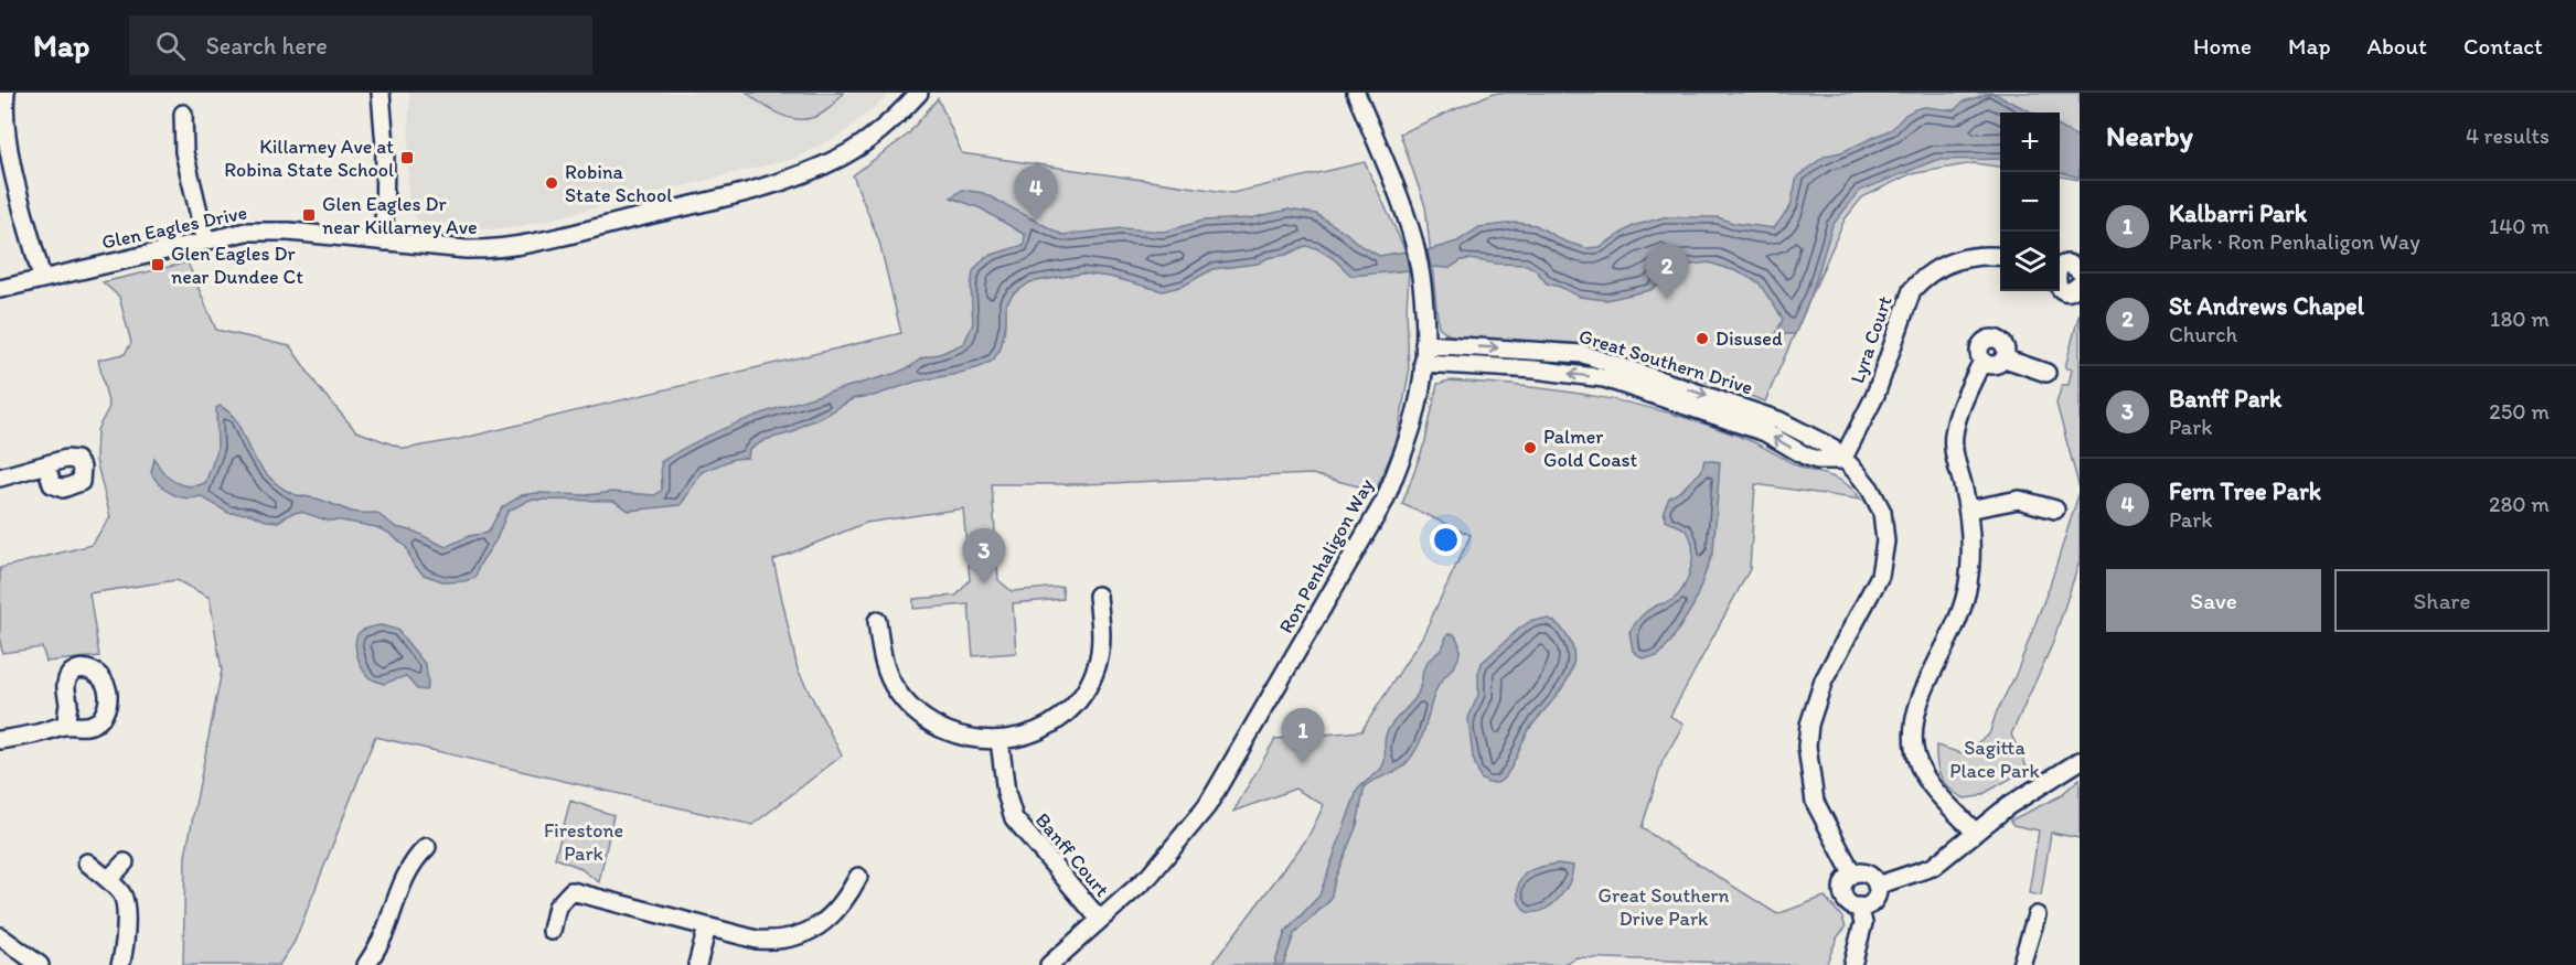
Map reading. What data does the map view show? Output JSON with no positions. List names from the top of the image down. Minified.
{"streets":{"street":["Glen Eagles Drive","Lyra Court","Great Southern Drive","Ron Penhaligon Way","Banff Court"]},"crossings":[["Lyra Court","Great Southern Drive"],["Great Southern Drive","Ron Penhaligon Way"],["Ron Penhaligon Way","Banff Court"]],"parks":["Sagitta Place Park","Firestone Park","Great Southern Drive Park"],"places":{"transit":["Killarney Ave at Robina State School","Glen Eagles Dr near Killarney Ave","Glen Eagles Dr near Dundee Ct"],"other":["Robina State School","Disused","Palmer Gold Coast"]},"page":{"header":"Map","search":"Search here","nav":["Home","Map","About","Contact"],"heading":["Nearby","4 results"],"map_buttons":["+","−"],"pins":["4","2","3","1"],"list":[{"mark":"1","name":"Kalbarri Park","note":"Park · Ron Penhaligon Way","value":"140 m"},{"mark":"2","name":"St Andrews Chapel","note":"Church","value":"180 m"},{"mark":"3","name":"Banff Park","note":"Park","value":"250 m"},{"mark":"4","name":"Fern Tree Park","note":"Park","value":"280 m"}],"buttons":["Save","Share"]}}
